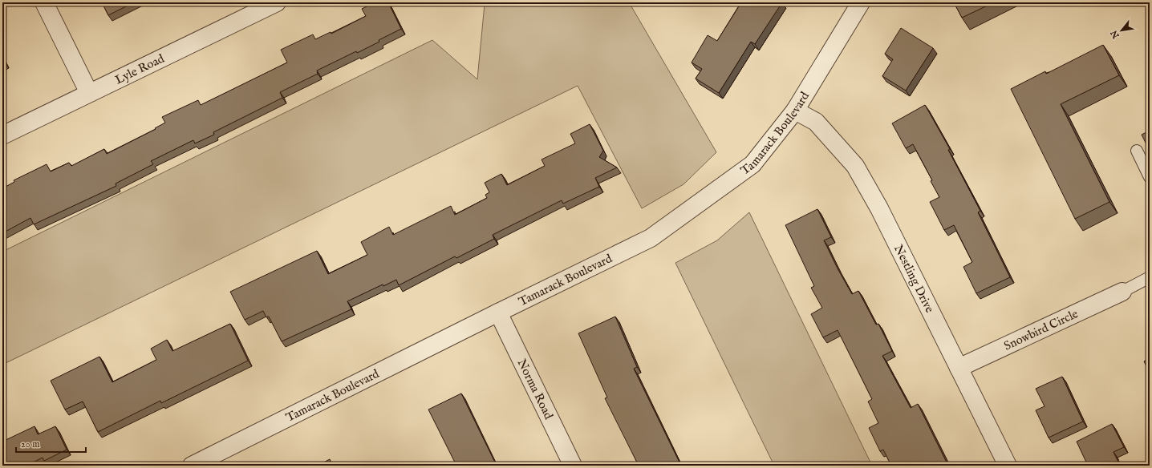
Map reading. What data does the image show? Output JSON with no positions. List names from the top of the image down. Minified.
{"streets":{"street":["Lyle Road","Tamarack Boulevard","Nestling Drive","Snowbird Circle","Norma Road"]},"crossings":[["Tamarack Boulevard","Nestling Drive"],["Tamarack Boulevard","Norma Road"],["Nestling Drive","Snowbird Circle"]],"scale_bar":"20 m","north":"bottom left"}
